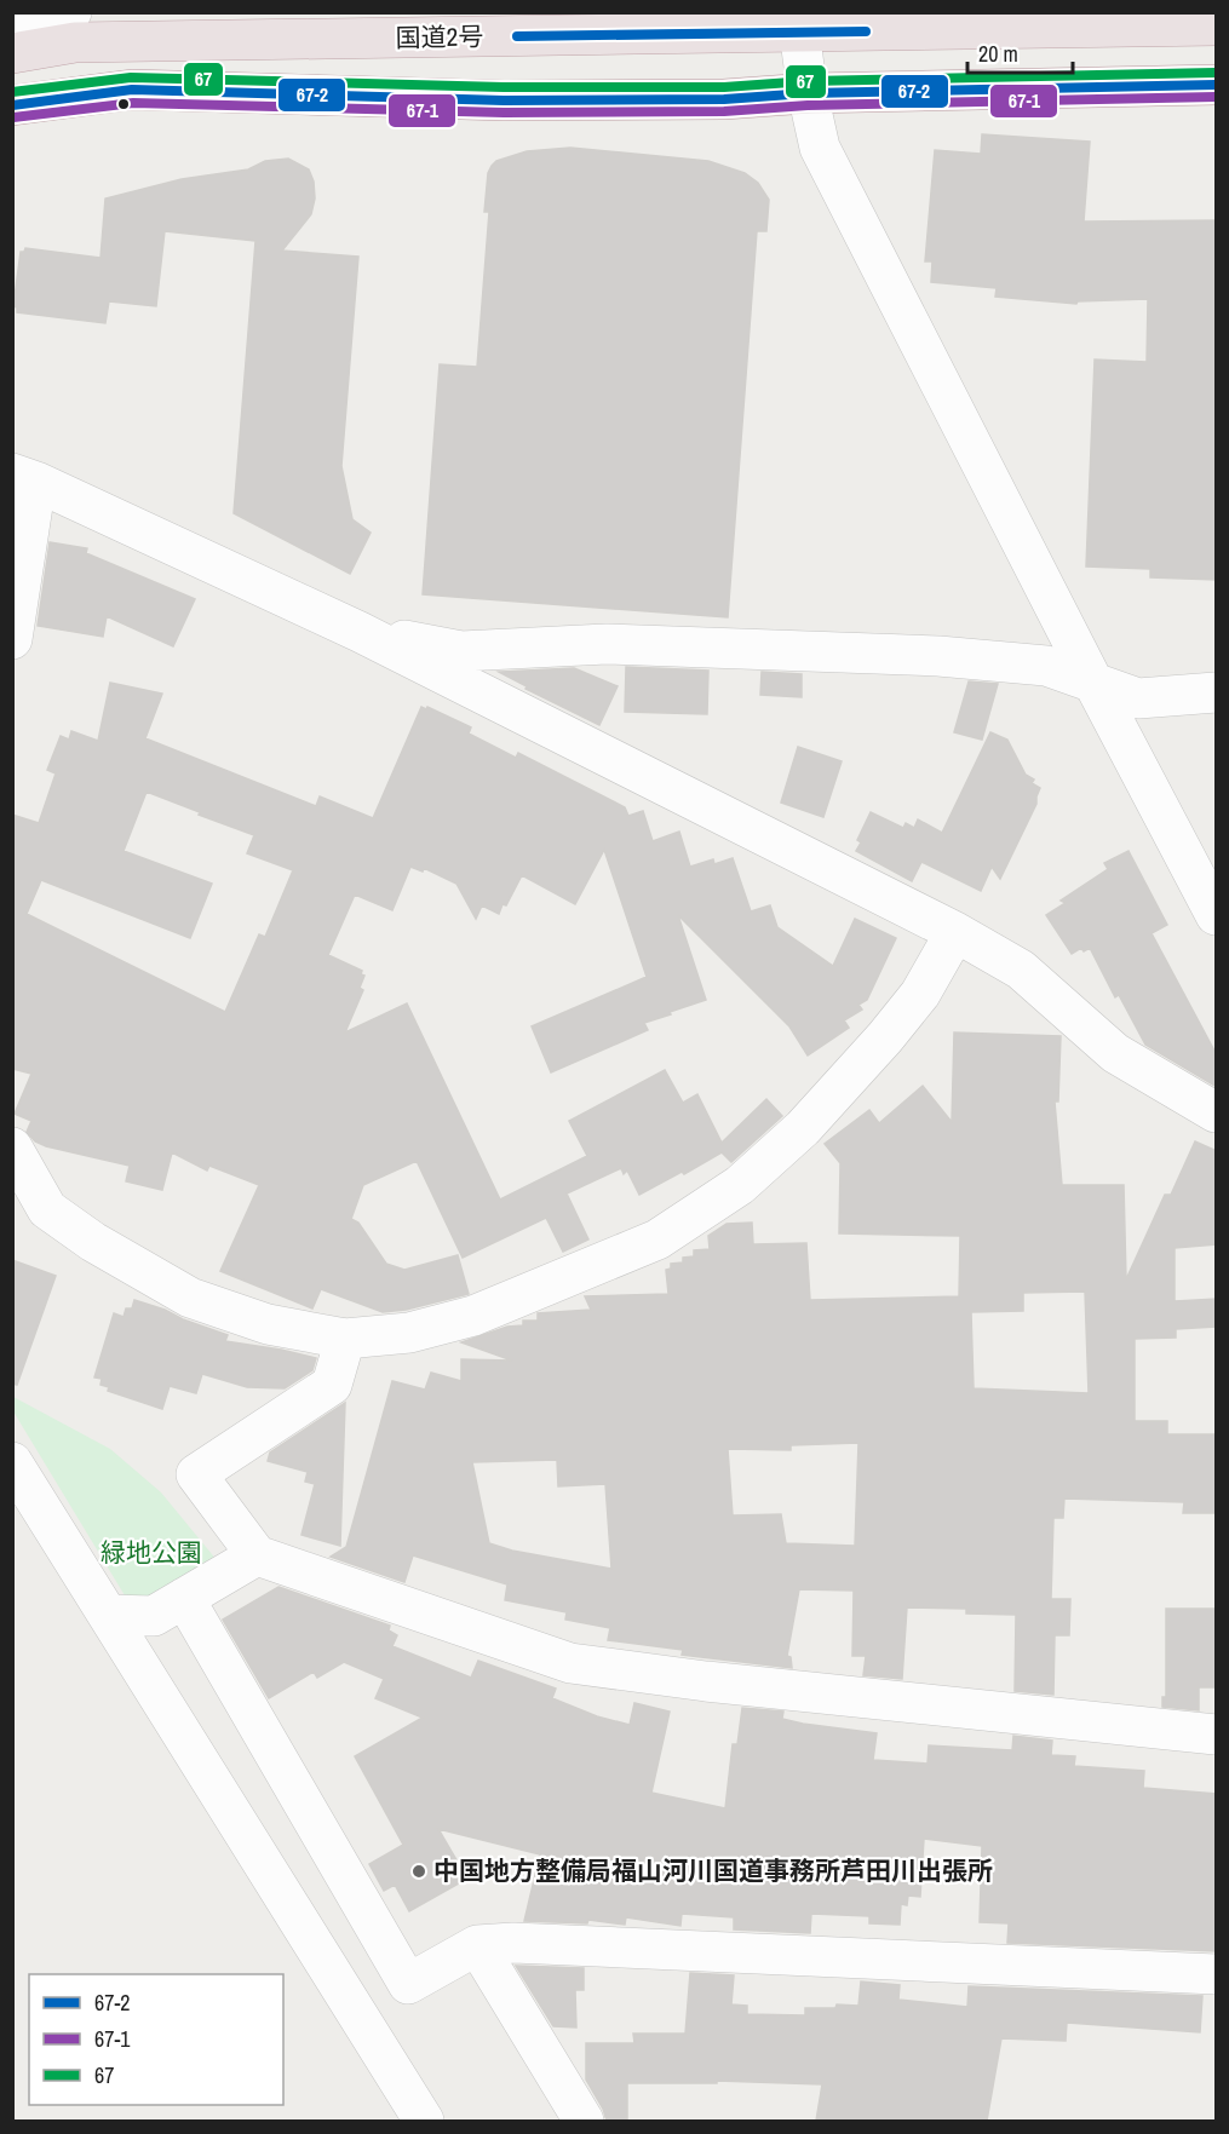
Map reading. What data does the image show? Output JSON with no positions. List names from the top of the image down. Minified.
{"streets":{"highway":["国道2号"]},"parks":["緑地公園"],"places":["中国地方整備局福山河川国道事務所芦田川出張所"],"lines":["transit line 67-2","transit line 67","transit line 67-1"],"legend":["67-2","67-1","67"],"scale_bar":"20 m"}
